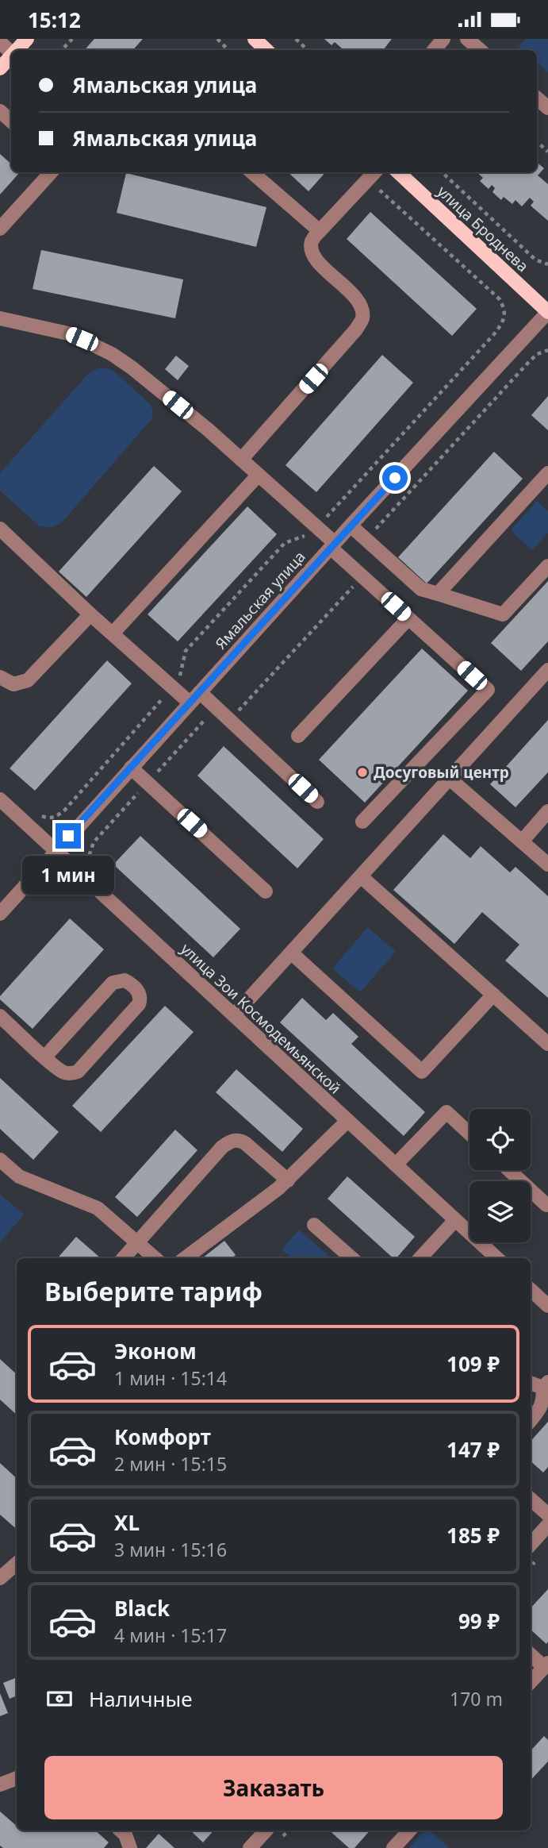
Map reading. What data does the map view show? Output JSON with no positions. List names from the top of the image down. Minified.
{"streets":{"main road":["улица Броднева"],"street":["Ямальская улица","улица Зои Космодемьянской"]},"crossings":[["улица Броднева","Ямальская улица"],["Ямальская улица","улица Зои Космодемьянской"]],"places":["Досуговый центр"],"page":{"status":"15:12","banner":["Ямальская улица","Ямальская улица"],"bubble":"1 мин","heading":"Выберите тариф","list":[{"name":"Эконом","note":"1 мин · 15:14","value":"109 ₽"},{"name":"Комфорт","note":"2 мин · 15:15","value":"147 ₽"},{"name":"XL","note":"3 мин · 15:16","value":"185 ₽"},{"name":"Black","note":"4 мин · 15:17","value":"99 ₽"}],"pay":["Наличные","170 m"],"buttons":"Заказать"}}
